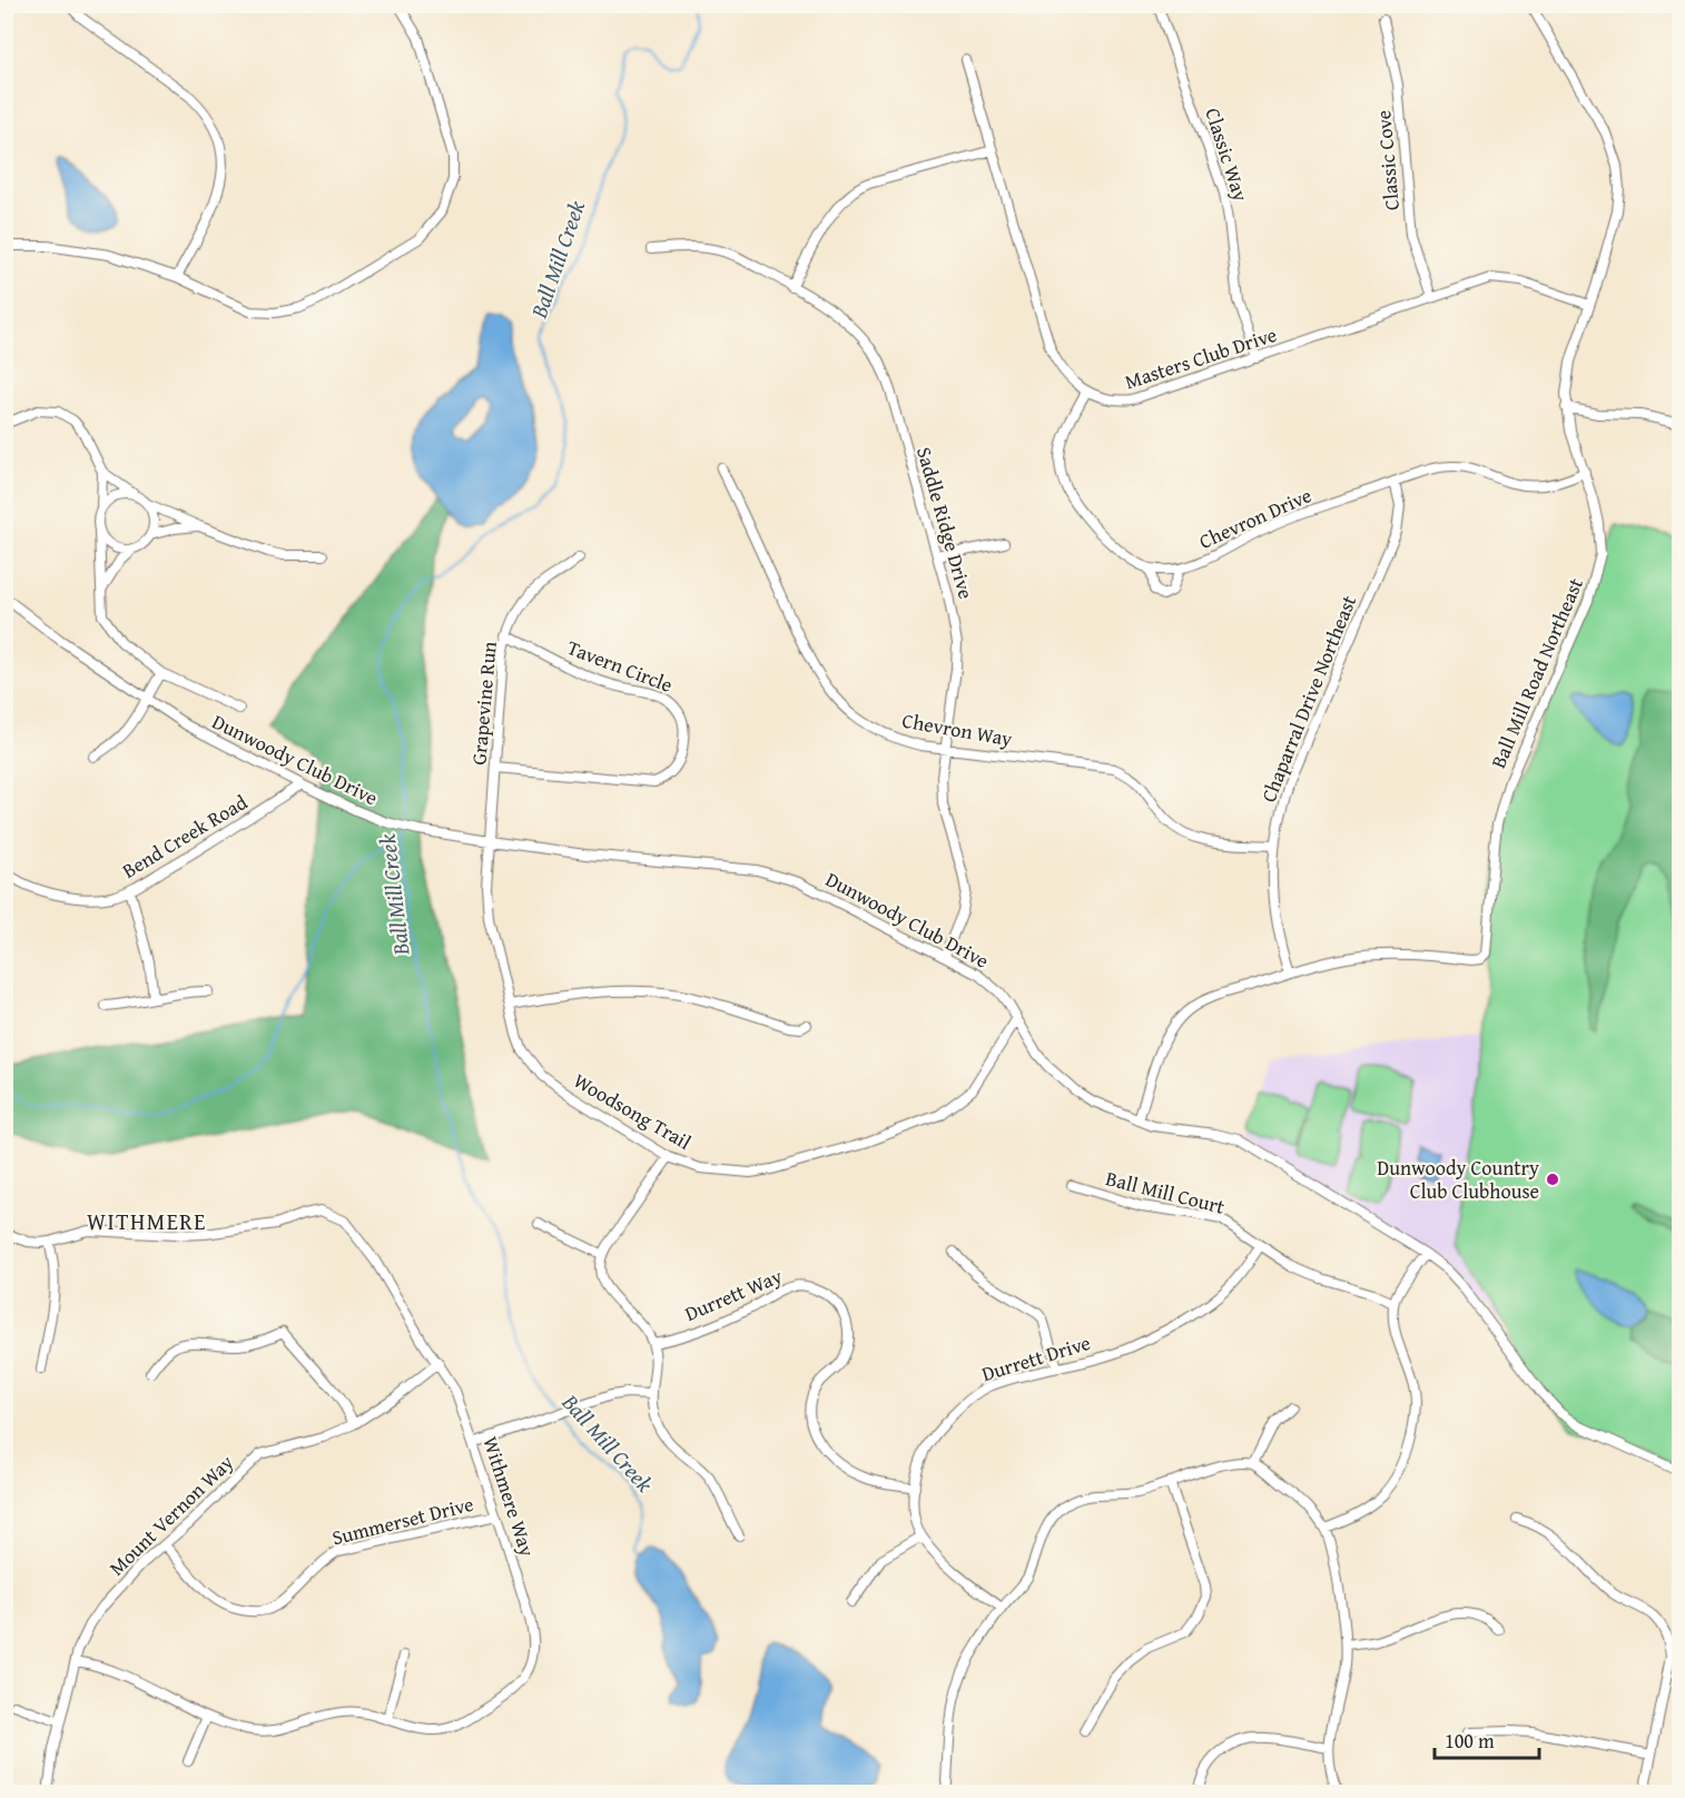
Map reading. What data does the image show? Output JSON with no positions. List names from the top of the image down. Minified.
{"streets":{"street":["Classic Way","Classic Cove","Masters Club Drive","Chevron Drive","Saddle Ridge Drive","Tavern Circle","Ball Mill Road Northeast","Chaparral Drive Northeast","Grapevine Run","Chevron Way","Dunwoody Club Drive","Bend Creek Road","Woodsong Trail","Ball Mill Court","Durrett Way","Durrett Drive","Withmere Way","Mount Vernon Way","Summerset Drive"]},"crossings":[["Classic Way","Masters Club Drive"],["Classic Cove","Masters Club Drive"],["Masters Club Drive","Ball Mill Road Northeast"],["Chevron Drive","Ball Mill Road Northeast"],["Chevron Drive","Chaparral Drive Northeast"],["Saddle Ridge Drive","Chevron Way"],["Saddle Ridge Drive","Dunwoody Club Drive"],["Tavern Circle","Grapevine Run"],["Ball Mill Road Northeast","Chaparral Drive Northeast"],["Chaparral Drive Northeast","Chevron Way"],["Grapevine Run","Dunwoody Club Drive"],["Grapevine Run","Woodsong Trail"],["Dunwoody Club Drive","Bend Creek Road"],["Dunwoody Club Drive","Woodsong Trail"],["Ball Mill Court","Durrett Drive"],["Durrett Way","Durrett Drive"],["Withmere Way","Mount Vernon Way"],["Withmere Way","Summerset Drive"],["Mount Vernon Way","Summerset Drive"]],"districts":["WITHMERE"],"water":["Ball Mill Creek"],"places":["Dunwoody Country Club Clubhouse"],"scale_bar":"100 m"}
